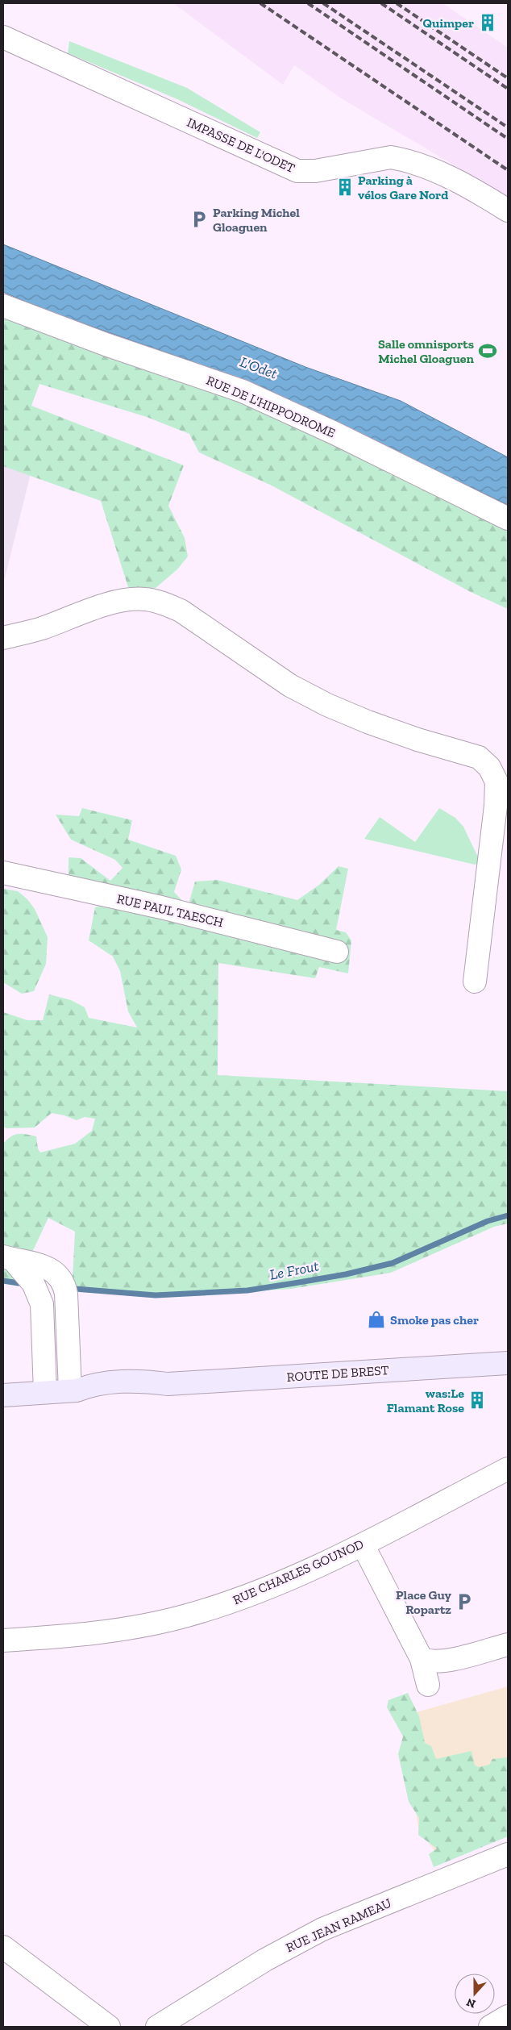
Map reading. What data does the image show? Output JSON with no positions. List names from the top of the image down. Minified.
{"streets":{"main road":["ROUTE DE BREST"],"street":["IMPASSE DE L'ODET","RUE DE L'HIPPODROME","RUE PAUL TAESCH","RUE CHARLES GOUNOD","RUE JEAN RAMEAU"]},"water":["L'Odet","Le Frout"],"places":{"building":["Quimper","Parking à vélos Gare Nord","was:Le Flamant Rose"],"parking":["Parking Michel Gloaguen","Place Guy Ropartz"],"sports":["Salle omnisports Michel Gloaguen"],"shop":["Smoke pas cher"]},"north":"bottom"}
